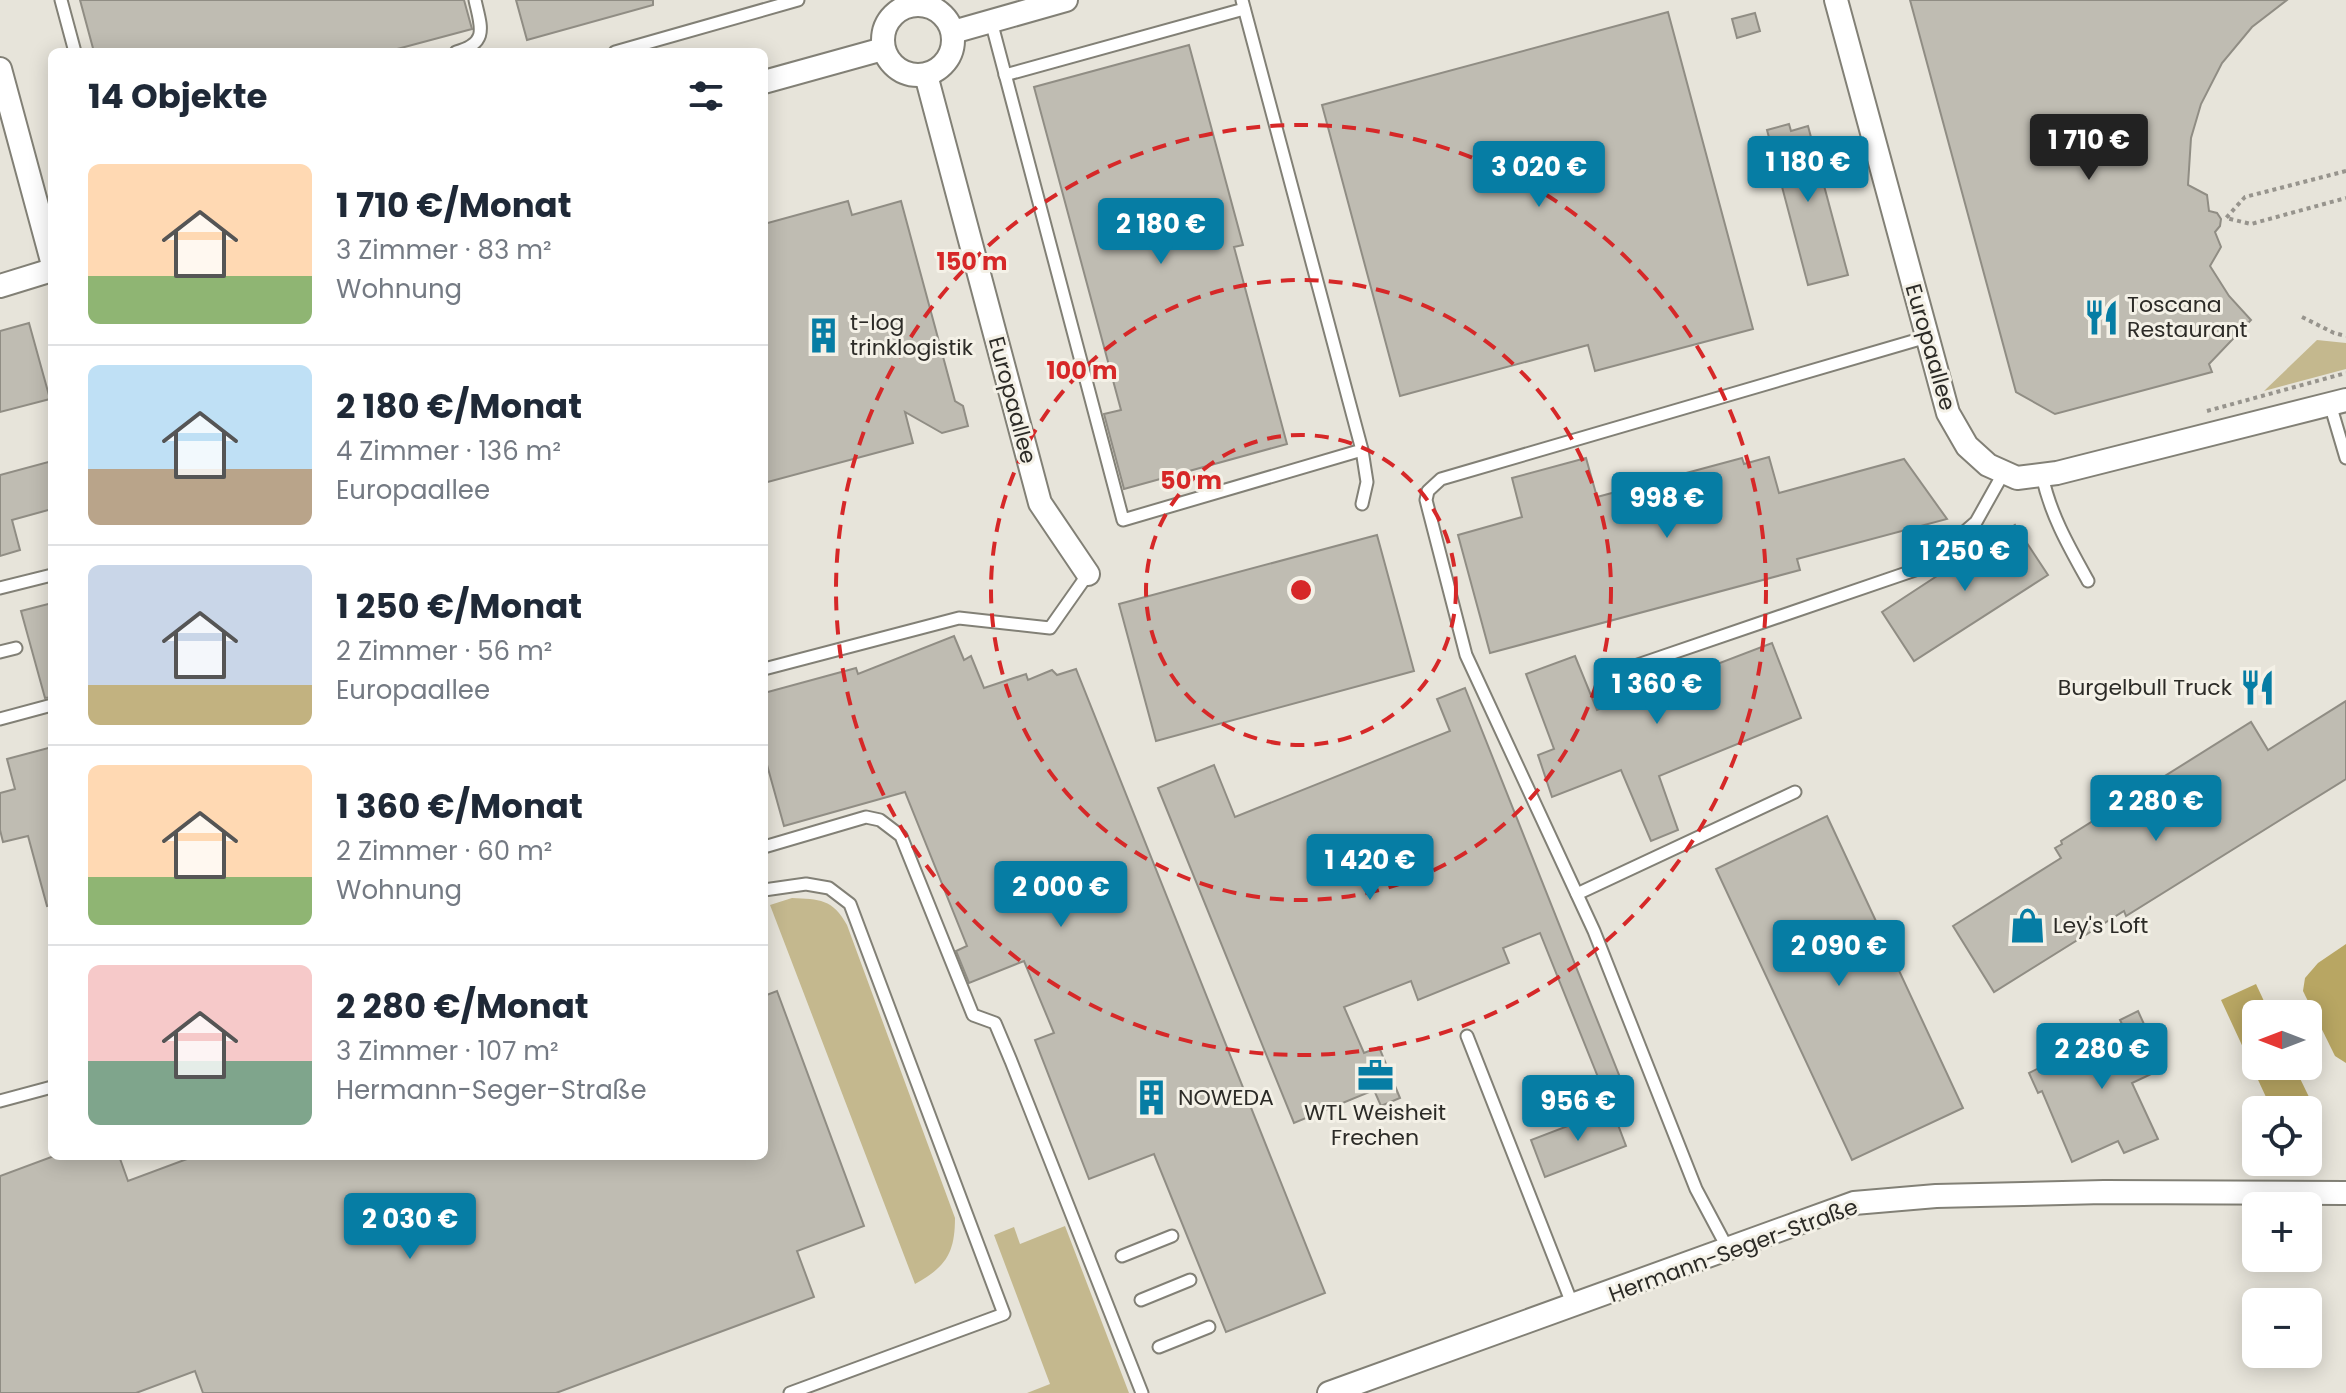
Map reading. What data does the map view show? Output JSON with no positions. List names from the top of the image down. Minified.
{"streets":{"street":["Europaallee","Hermann-Seger-Straße"]},"places":{"restaurant":["Toscana Restaurant","Burgelbull Truck"],"building":["t-log trinklogistik","NOWEDA"],"shop":["Ley's Loft"],"office":["WTL Weisheit Frechen"]},"north":"left","page":{"heading":"14 Objekte","price":["1 710 €","1 180 €","3 020 €","2 180 €","998 €","1 250 €","1 360 €","2 280 €","1 420 €","2 000 €","2 090 €","2 280 €","956 €","2 030 €"],"list":[{"name":"1 710 €/Monat","note":"3 Zimmer · 83 m² · Wohnung"},{"name":"2 180 €/Monat","note":"4 Zimmer · 136 m² · Europaallee"},{"name":"1 250 €/Monat","note":"2 Zimmer · 56 m² · Europaallee"},{"name":"1 360 €/Monat","note":"2 Zimmer · 60 m² · Wohnung"},{"name":"2 280 €/Monat","note":"3 Zimmer · 107 m² · Hermann-Seger-Straße"}],"map_buttons":["+","−"]},"rings":["150 m","100 m","50 m"]}
